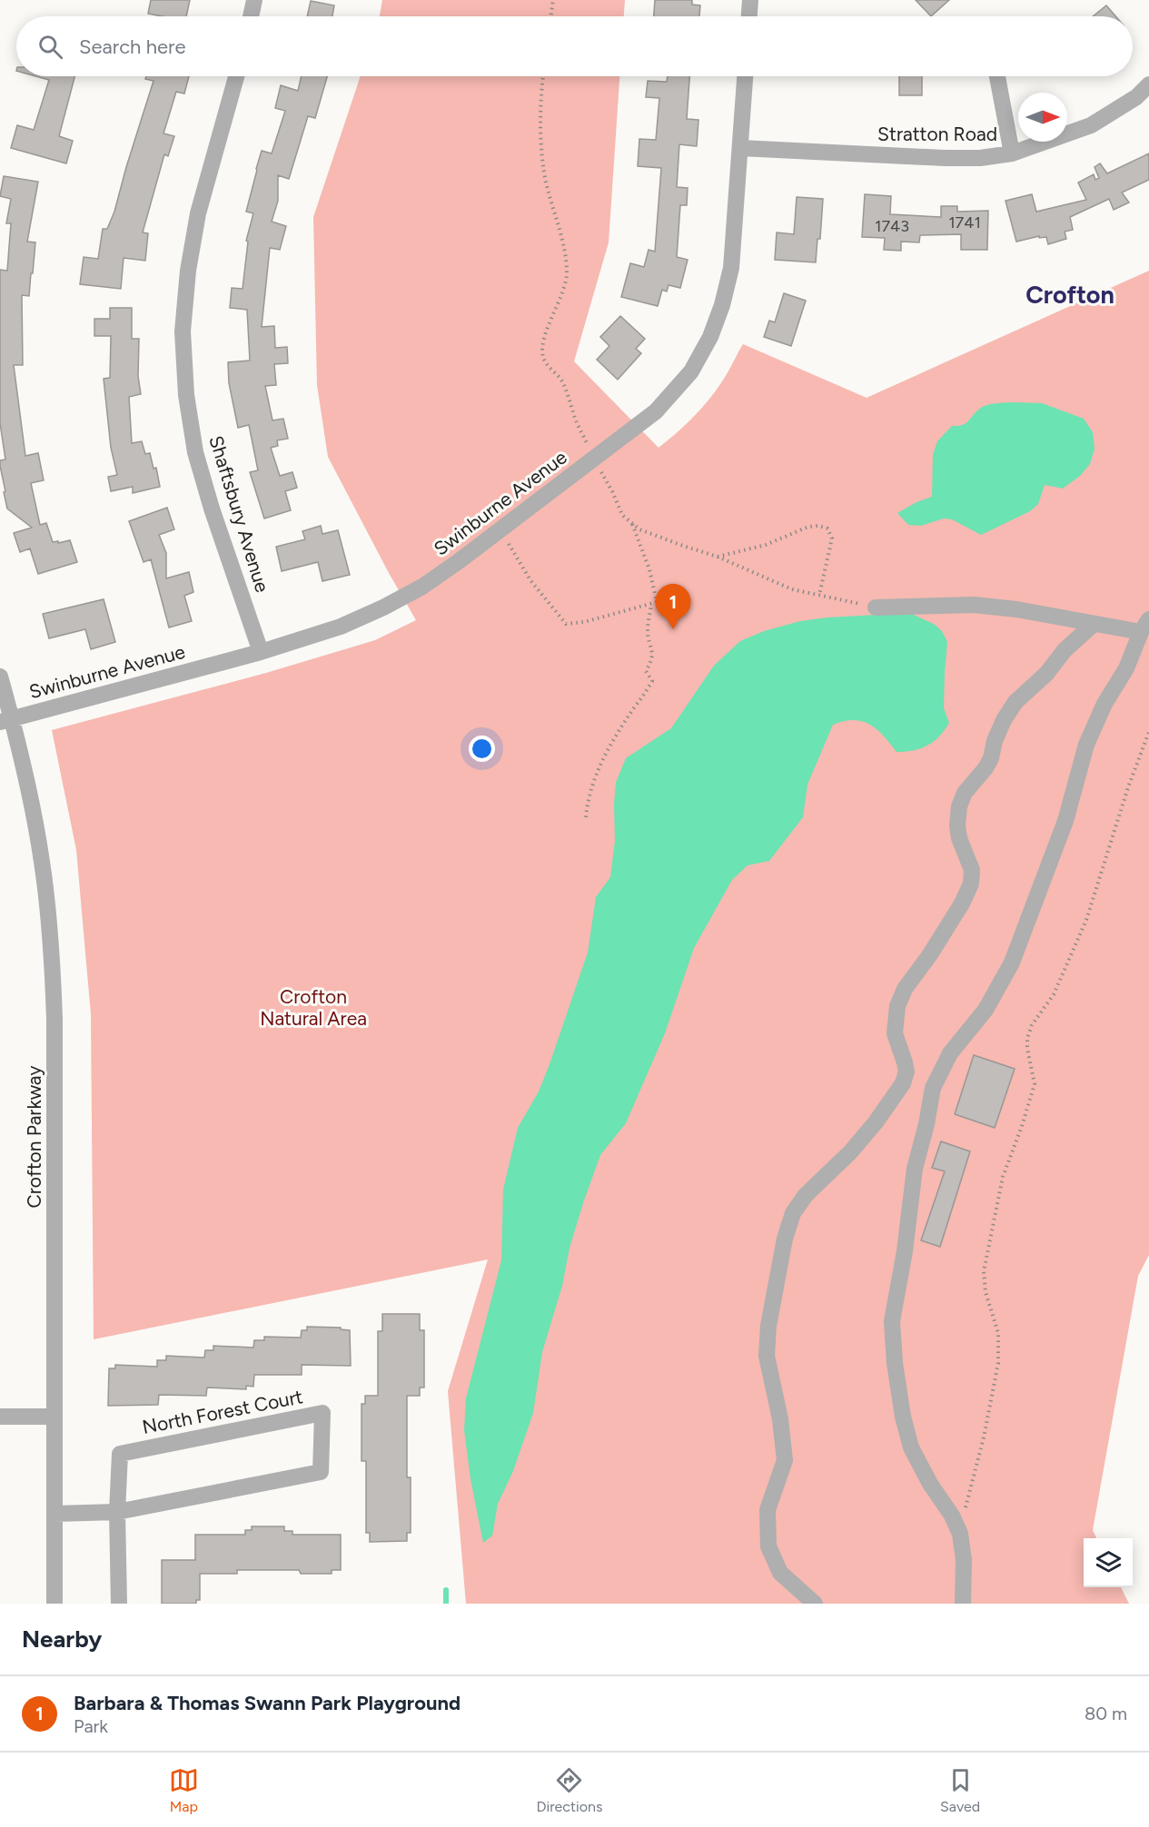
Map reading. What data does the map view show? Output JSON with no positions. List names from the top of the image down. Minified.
{"streets":{"street":["Stratton Road","Swinburne Avenue","Shaftsbury Avenue","Crofton Parkway","North Forest Court"]},"crossings":[["Stratton Road","Swinburne Avenue"],["Swinburne Avenue","Shaftsbury Avenue"],["Swinburne Avenue","Crofton Parkway"],["Crofton Parkway","North Forest Court"]],"districts":["Crofton"],"parks":["Crofton Natural Area"],"house_numbers":["1741","1743"],"north":"right","page":{"search":"Search here","pins":"1","heading":"Nearby","list":[{"mark":"1","name":"Barbara & Thomas Swann Park Playground","note":"Park","value":"80 m"}],"nav":["Map","Directions","Saved"]}}
